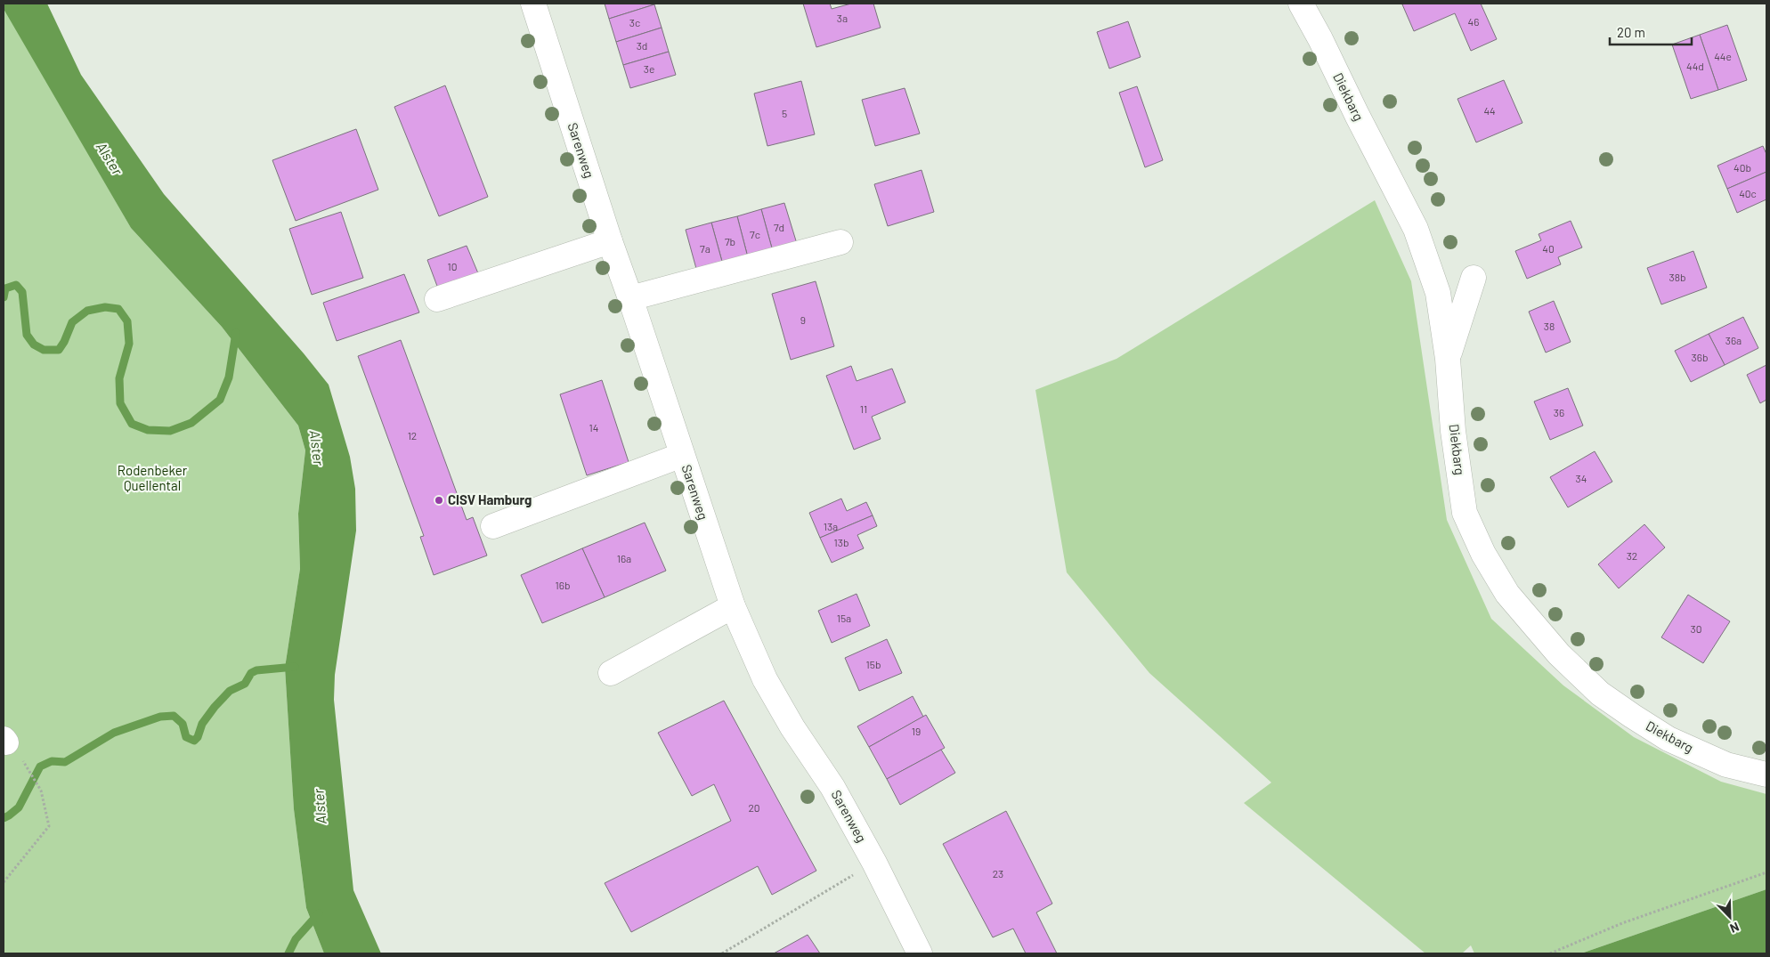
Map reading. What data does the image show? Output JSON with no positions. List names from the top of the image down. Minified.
{"streets":{"street":["Diekbarg","Sarenweg"]},"water":["Alster"],"parks":["Rodenbeker Quellental"],"places":["CISV Hamburg"],"house_numbers":["3a","46","3c","3d","44e","44d","3e","44","5","40b","40c","7d","7c","7b","7a","40","10","38b","9","38","36a","36b","11","36","14","12","34","13a","13b","32","16a","16b","15a","30","15b","19","20","23"],"scale_bar":"20 m","north":"bottom right"}
